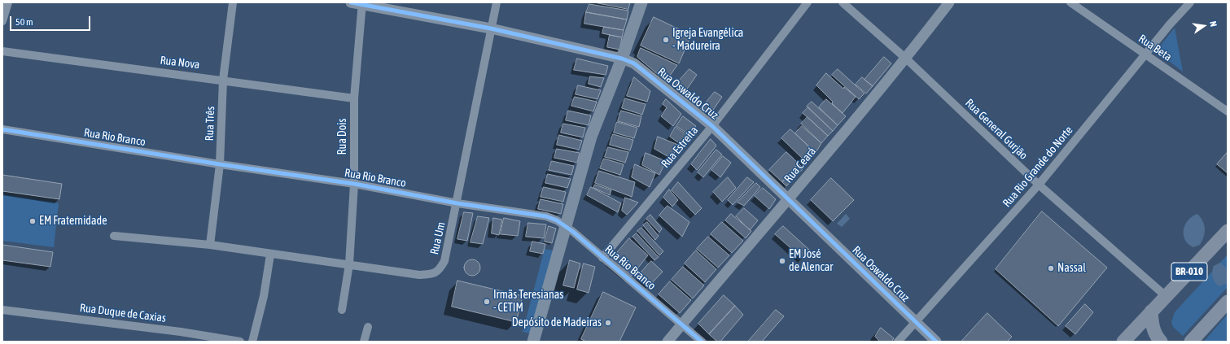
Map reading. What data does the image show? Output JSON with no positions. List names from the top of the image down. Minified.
{"streets":{"main road":["BR-010"],"street":["Rua Beta","Rua Nova","Rua Oswaldo Cruz","Rua Três","Rua General Gurjão","Rua Dois","Rua Rio Branco","Rua Estreita","Rua Ceará","Rua Rio Grande do Norte","Rua Um","Rua Duque de Caxias"]},"crossings":[["Rua Beta","Rua Rio Grande do Norte"],["Rua Nova","Rua Três"],["Rua Nova","Rua Dois"],["Rua Oswaldo Cruz","Rua Dois"],["Rua Oswaldo Cruz","Rua Estreita"],["Rua Oswaldo Cruz","Rua Ceará"],["Rua Oswaldo Cruz","Rua Rio Grande do Norte"],["Rua Oswaldo Cruz","Rua Um"],["Rua Três","Rua Rio Branco"],["Rua Três","Rua Um"],["Rua General Gurjão","Rua Ceará"],["Rua General Gurjão","Rua Rio Grande do Norte"],["Rua General Gurjão","BR-010"],["Rua Dois","Rua Rio Branco"],["Rua Dois","Rua Um"],["Rua Rio Branco","Rua Estreita"],["Rua Rio Branco","Rua Ceará"],["Rua Rio Branco","Rua Um"]],"places":["Igreja Evangélica - Madureira","EM Fraternidade","EM José de Alencar","Nassal","Irmãs Teresianas - CETIM","Depósito de Madeiras"],"scale_bar":"50 m","north":"right"}
